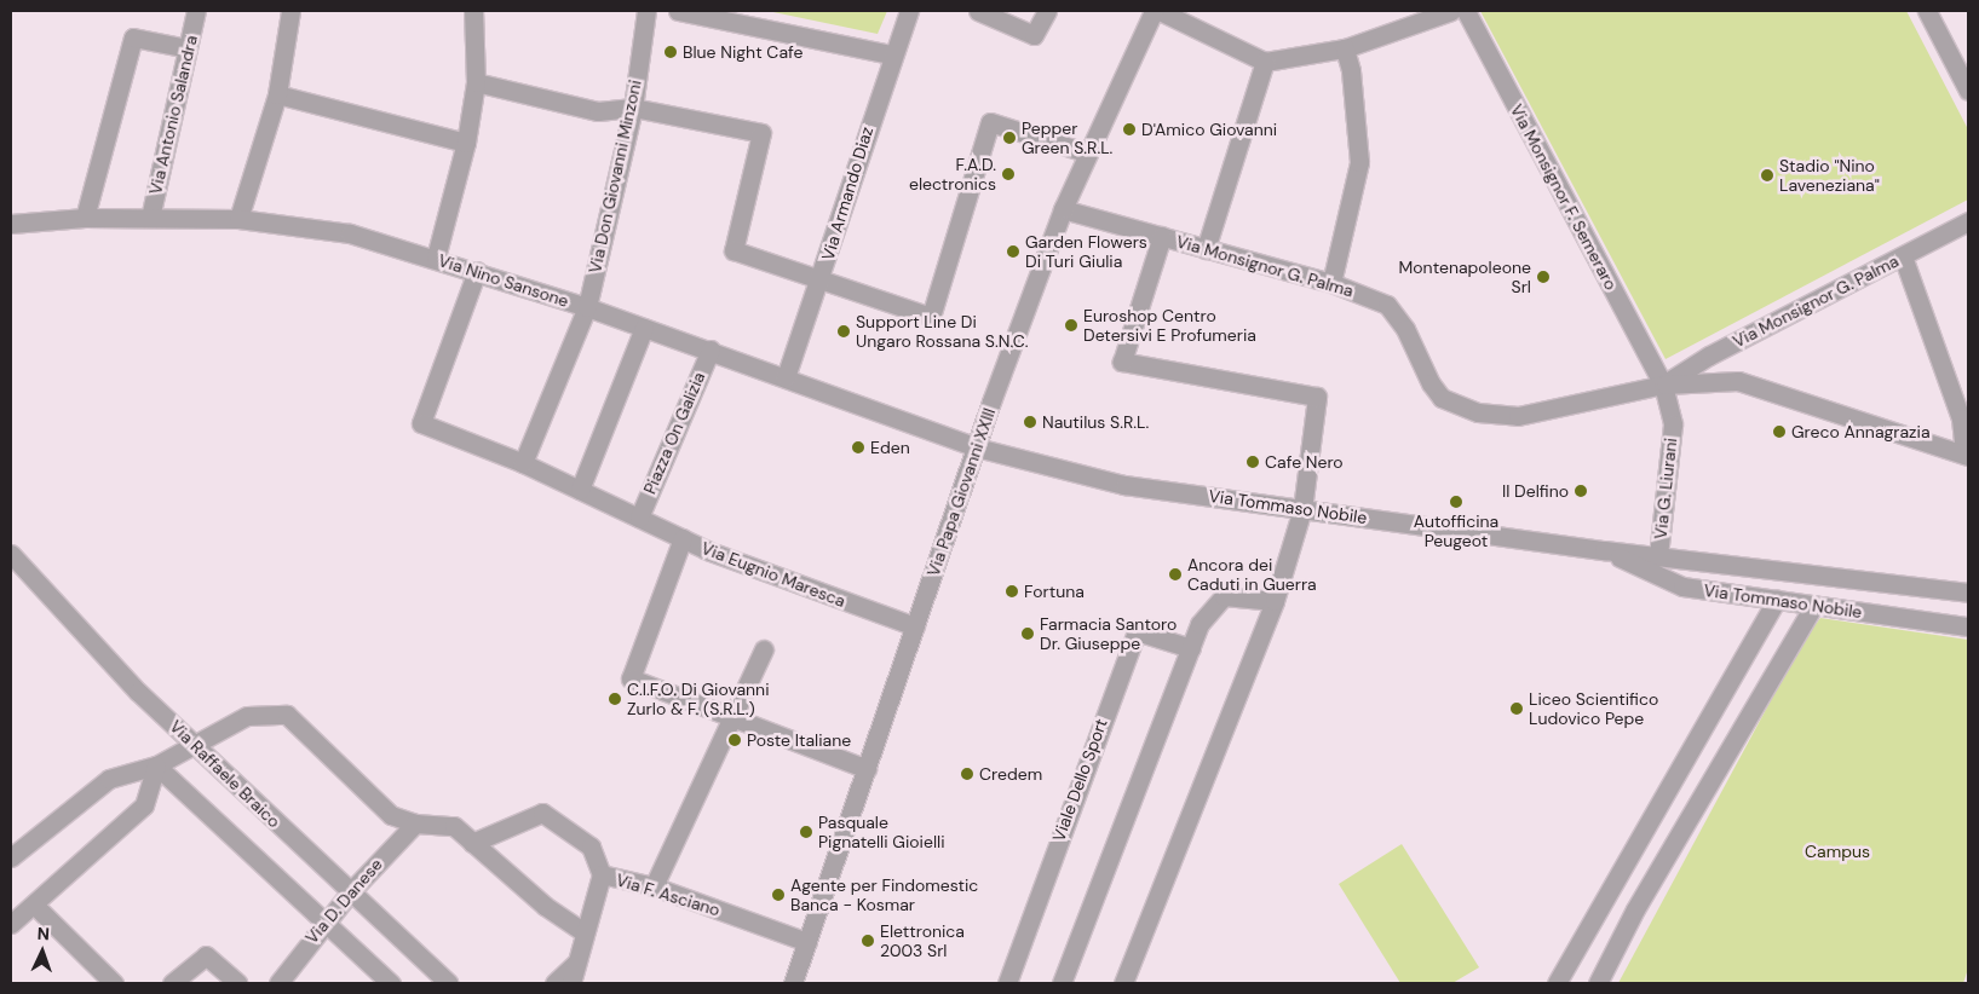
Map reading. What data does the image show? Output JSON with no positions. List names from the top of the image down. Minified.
{"streets":{"street":["Via Antonio Salandra","Via Don Giovanni Minzoni","Via Armando Diaz","Via Monsignor F. Semeraro","Via Monsignor G. Palma","Via Nino Sansone","Piazza On Galizia","Via G. Liurani","Via Papa Giovanni XXIII","Via Tommaso Nobile","Via Eugnio Maresca","Via Raffaele Braico","Viale Dello Sport","Via F. Asciano","Via D. Danese"]},"crossings":[["Via Antonio Salandra","Via Nino Sansone"],["Via Don Giovanni Minzoni","Via Nino Sansone"],["Via Armando Diaz","Via Nino Sansone"],["Via Monsignor F. Semeraro","Via Monsignor G. Palma"],["Via Monsignor F. Semeraro","Via G. Liurani"],["Via Monsignor G. Palma","Via G. Liurani"],["Via Monsignor G. Palma","Via Papa Giovanni XXIII"],["Via Nino Sansone","Piazza On Galizia"],["Via Nino Sansone","Via Papa Giovanni XXIII"],["Via Nino Sansone","Via Tommaso Nobile"],["Piazza On Galizia","Via Eugnio Maresca"],["Via G. Liurani","Via Tommaso Nobile"],["Via Papa Giovanni XXIII","Via Tommaso Nobile"],["Via Papa Giovanni XXIII","Via Eugnio Maresca"],["Via Papa Giovanni XXIII","Via F. Asciano"],["Via Raffaele Braico","Via D. Danese"]],"parks":["Campus"],"places":["Blue Night Cafe","D'Amico Giovanni","Pepper Green S.R.L.","F.A.D. electronics","Stadio \"Nino Laveneziana\"","Garden Flowers Di Turi Giulia","Montenapoleone Srl","Euroshop Centro Detersivi E Profumeria","Support Line Di Ungaro Rossana S.N.C.","Nautilus S.R.L.","Greco Annagrazia","Eden","Cafe Nero","Il Delfino","Autofficina Peugeot","Ancora dei Caduti in Guerra","Fortuna","Farmacia Santoro Dr. Giuseppe","C.I.F.O. Di Giovanni Zurlo & F. (S.R.L.)","Liceo Scientifico Ludovico Pepe","Poste Italiane","Credem","Pasquale Pignatelli Gioielli","Agente per Findomestic Banca - Kosmar","Elettronica 2003 Srl"],"north":"top"}
